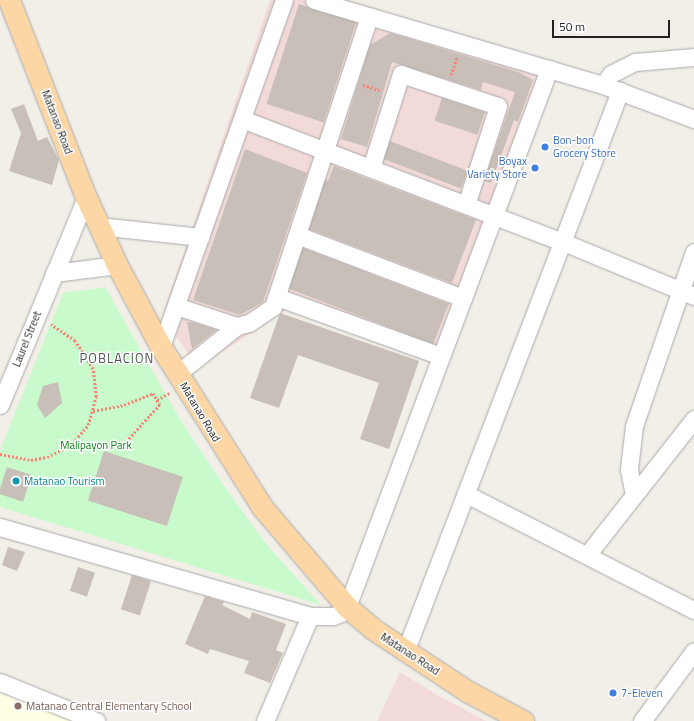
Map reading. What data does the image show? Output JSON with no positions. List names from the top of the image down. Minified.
{"streets":{"main road":["Matanao Road"],"street":["Laurel Street"]},"crossings":[["Matanao Road","Laurel Street"]],"districts":["POBLACION"],"parks":["Malipayon Park"],"places":["Bon-bon Grocery Store","Boyax Variety Store","Matanao Tourism","7-Eleven","Matanao Central Elementary School"],"scale_bar":"50 m"}
